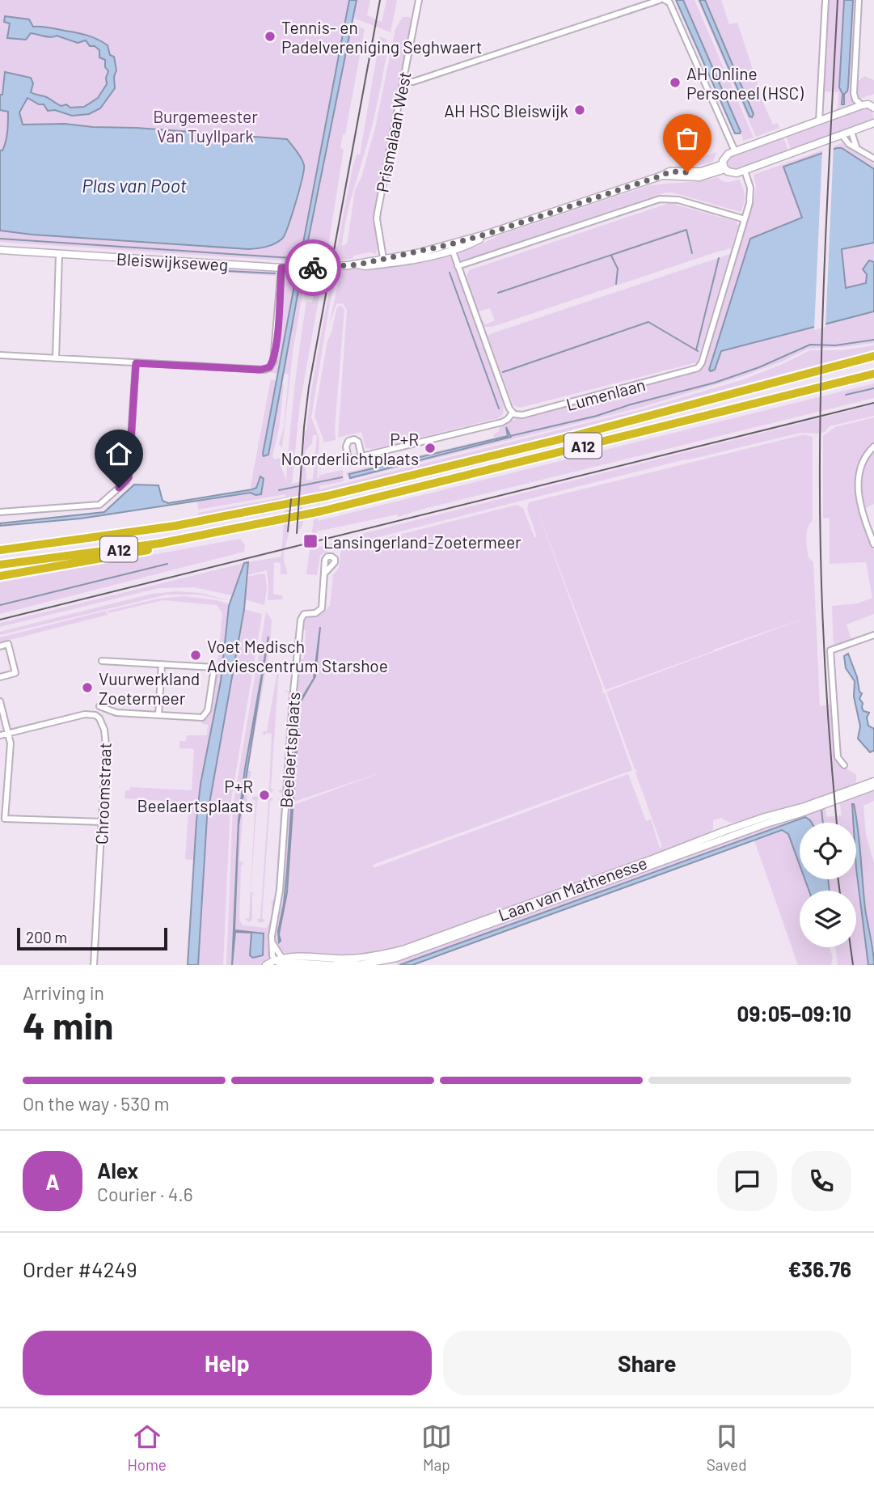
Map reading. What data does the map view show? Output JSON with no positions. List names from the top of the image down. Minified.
{"streets":{"highway":["A12"],"street":["Prismalaan West","Bleiswijkseweg","Lumenlaan","Beelaertsplaats","Chroomstraat","Laan van Mathenesse"]},"crossings":[["Prismalaan West","Bleiswijkseweg"],["Beelaertsplaats","Laan van Mathenesse"]],"water":["Plas van Poot"],"parks":["Burgemeester Van Tuyllpark"],"places":{"other":["Tennis- en Padelvereniging Seghwaert","AH Online Personeel (HSC)","AH HSC Bleiswijk","P+R Noorderlichtplaats","Voet Medisch Adviescentrum Starshoe","Vuurwerkland Zoetermeer","P+R Beelaertsplaats"],"transit":["Lansingerland-Zoetermeer"]},"scale_bar":"200 m","page":{"scale":"200 m","heading":["4 min","Arriving in","09:05–09:10"],"panel":["Alex","Courier · 4.6","Order #4249","€36.76"],"bar":"On the way · 530 m","round":"A","buttons":["Help","Share"],"tabs":["Home","Map","Saved"]}}
